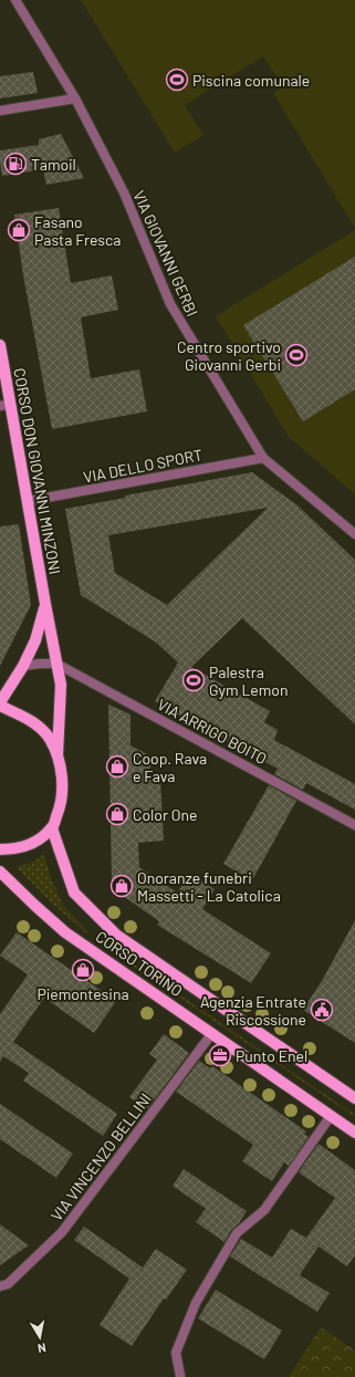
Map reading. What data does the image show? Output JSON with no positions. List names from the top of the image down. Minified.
{"streets":{"main road":["CORSO DON GIOVANNI MINZONI","CORSO TORINO"],"street":["VIA GIOVANNI GERBI","VIA DELLO SPORT","VIA ARRIGO BOITO","VIA VINCENZO BELLINI"]},"crossings":[["VIA GIOVANNI GERBI","VIA DELLO SPORT"],["VIA DELLO SPORT","CORSO DON GIOVANNI MINZONI"],["CORSO DON GIOVANNI MINZONI","VIA ARRIGO BOITO"],["CORSO TORINO","VIA VINCENZO BELLINI"]],"places":{"sports":["Piscina comunale","Centro sportivo Giovanni Gerbi","Palestra Gym Lemon"],"fuel station":["Tamoil"],"shop":["Fasano Pasta Fresca","Coop. Rava e Fava","Color One","Onoranze funebri Massetti - La Catolica","Piemontesina"],"public building":["Agenzia Entrate Riscossione"],"office":["Punto Enel"]},"north":"bottom"}
